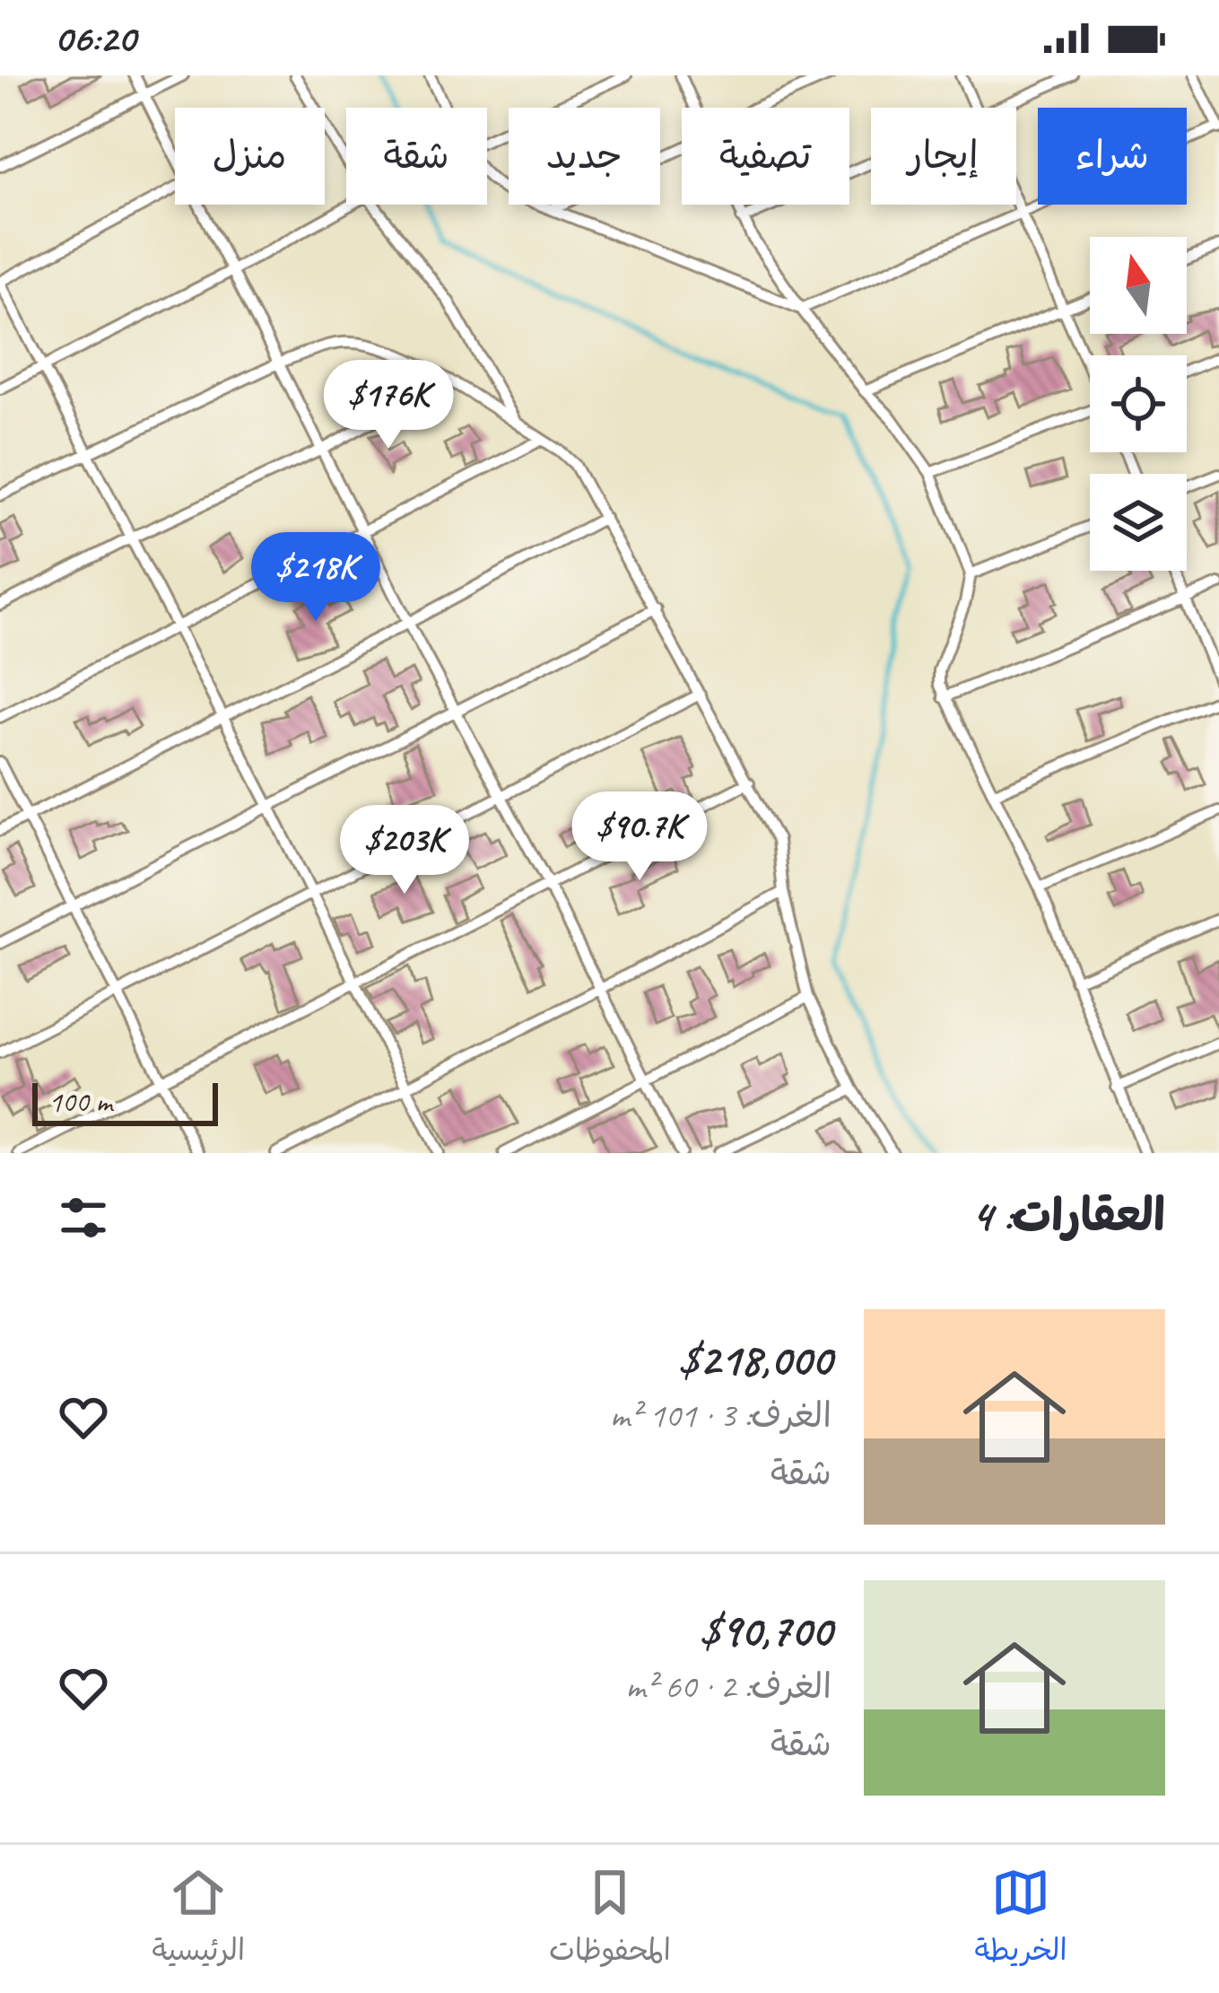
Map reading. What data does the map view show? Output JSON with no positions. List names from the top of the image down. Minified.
{"scale_bar":"100 m","north":"top","page":{"status":"06:20","chip":["شراء","إيجار","تصفية","جديد","شقة","منزل"],"price":["$176K","$218K","$90.7K","$203K"],"scale":"100 m","heading":"العقارات: 4","list":[{"name":"$218,000","note":"الغرف: 3 · 101 m² · شقة"},{"name":"$90,700","note":"الغرف: 2 · 60 m² · شقة"}],"tabs":["الخريطة","المحفوظات","الرئيسية"]}}
